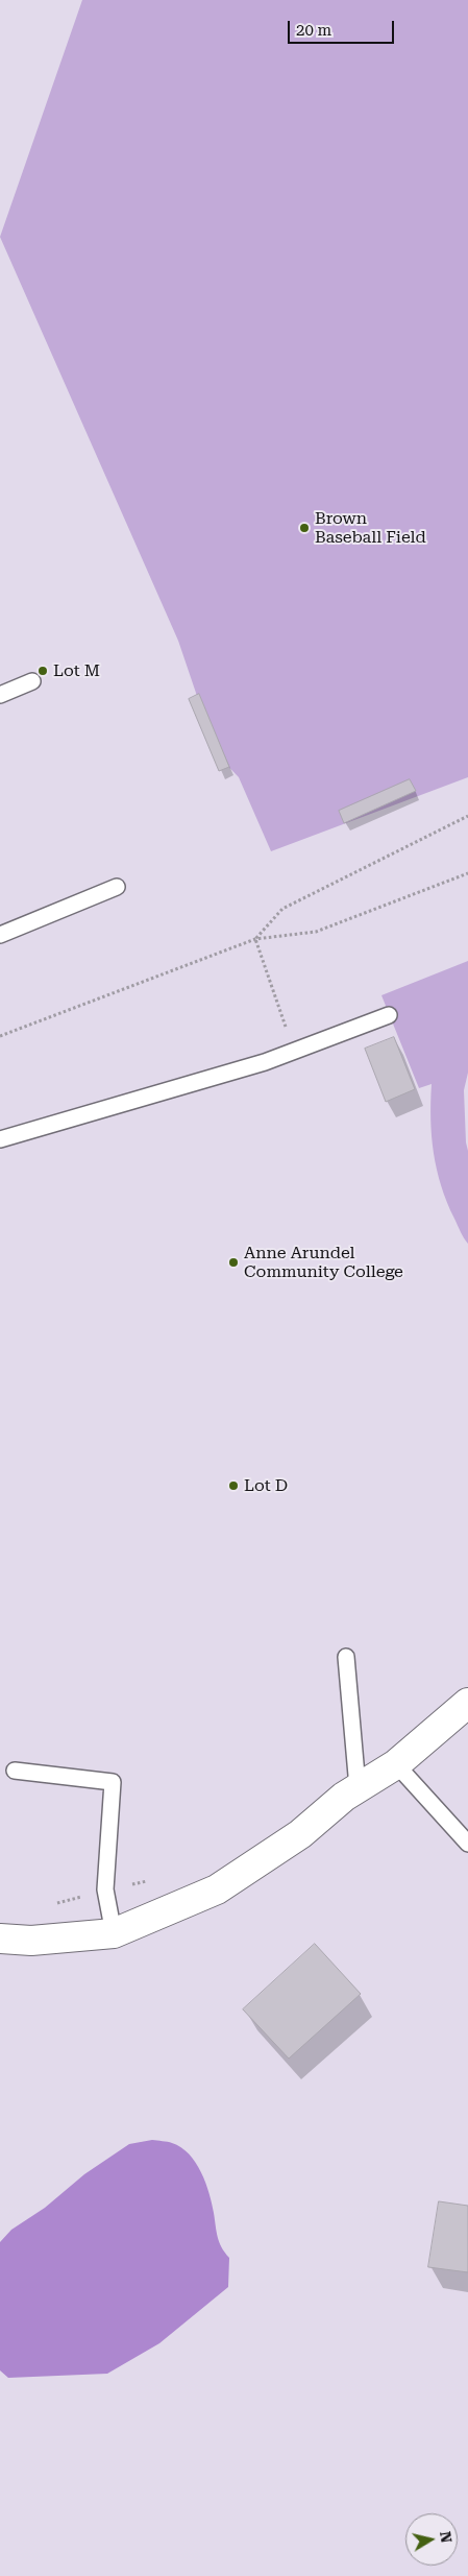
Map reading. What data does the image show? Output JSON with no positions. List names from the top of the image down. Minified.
{"places":["Brown Baseball Field","Lot M","Anne Arundel Community College","Lot D"],"scale_bar":"20 m","north":"right"}
